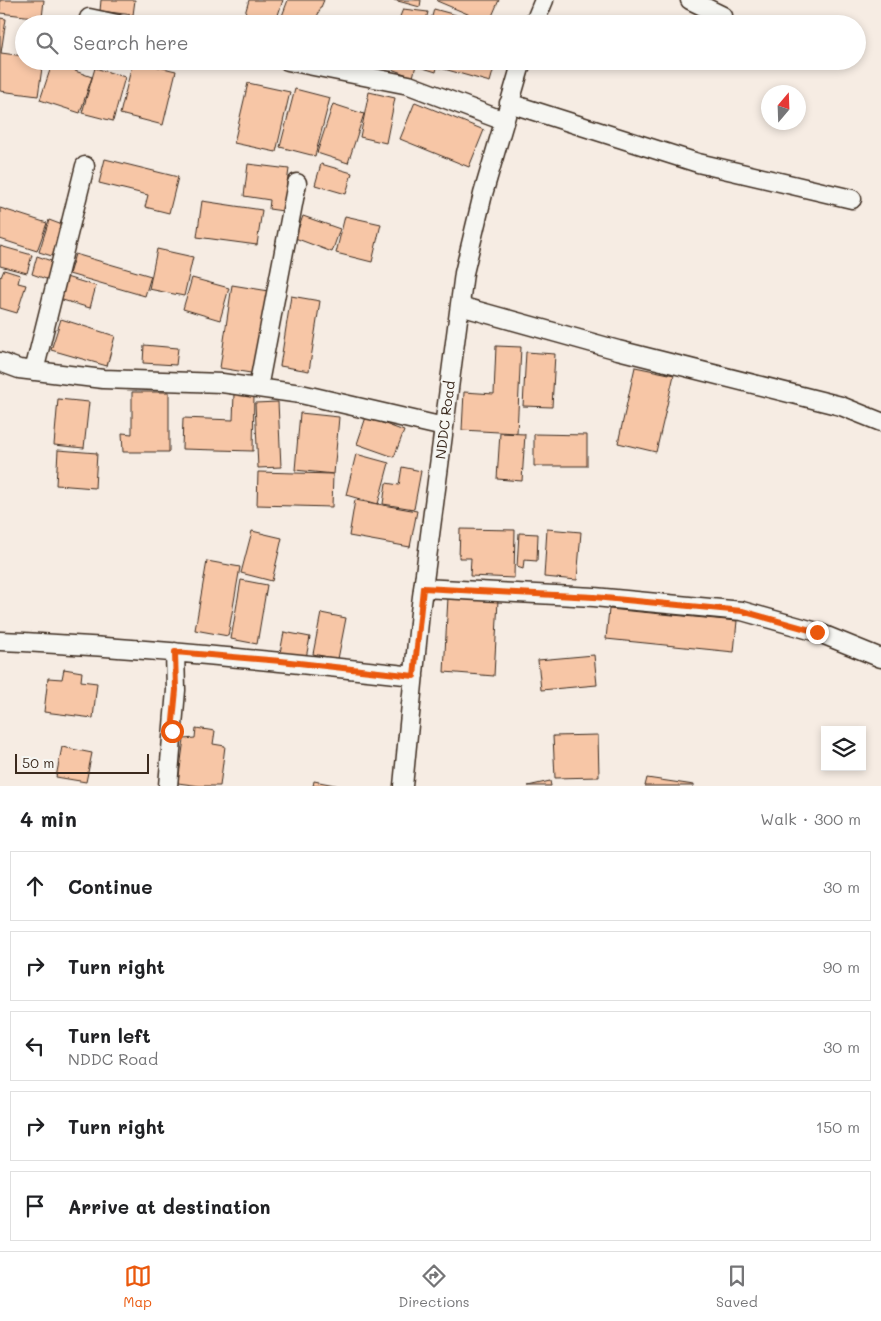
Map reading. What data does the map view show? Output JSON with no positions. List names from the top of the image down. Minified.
{"streets":{"street":["NDDC Road"]},"scale_bar":"50 m","north":"top","page":{"search":"Search here","scale":"50 m","heading":["4 min","Walk · 300 m"],"list":[["Continue","30 m"],["Turn right","90 m"],["Turn left","NDDC Road","30 m"],["Turn right","150 m"],"Arrive at destination"],"nav":["Map","Directions","Saved"]}}
